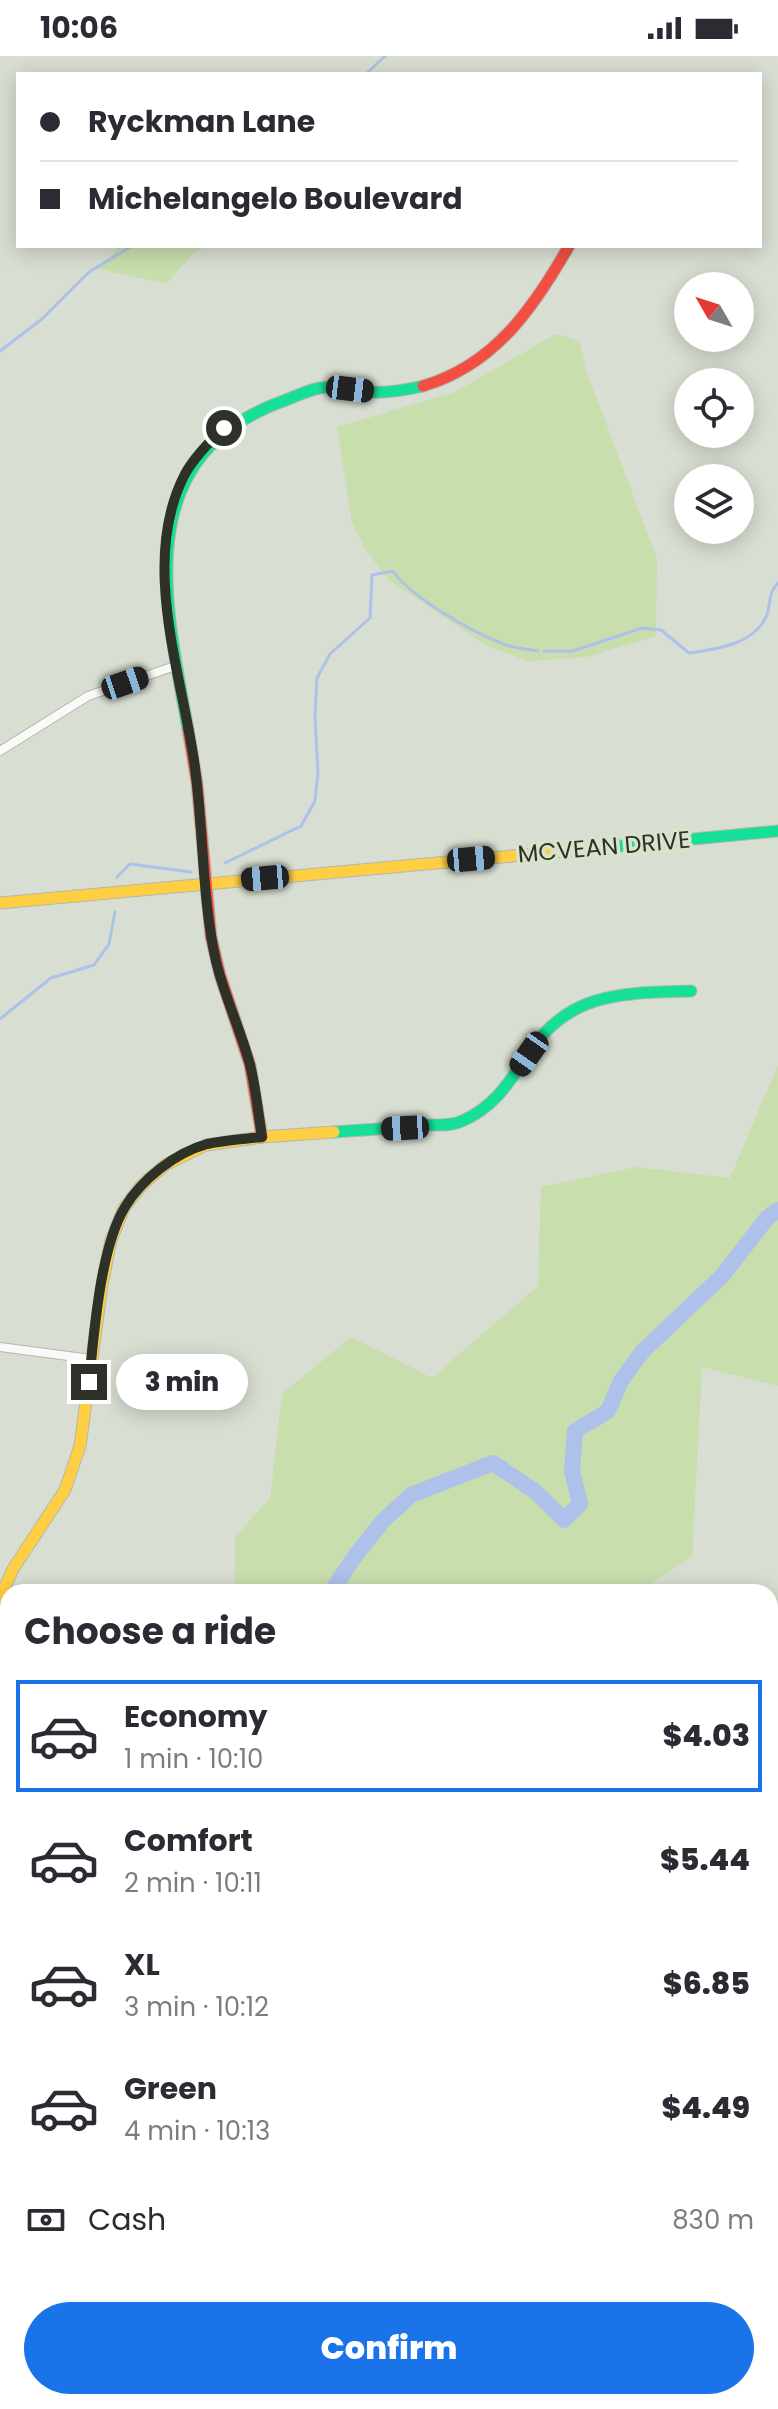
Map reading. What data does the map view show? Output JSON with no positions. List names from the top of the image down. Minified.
{"streets":{"street":["MCVEAN DRIVE"]},"north":"top left","page":{"status":"10:06","banner":["Ryckman Lane","Michelangelo Boulevard"],"bubble":"3 min","heading":"Choose a ride","list":[{"name":"Economy","note":"1 min · 10:10","value":"$4.03"},{"name":"Comfort","note":"2 min · 10:11","value":"$5.44"},{"name":"XL","note":"3 min · 10:12","value":"$6.85"},{"name":"Green","note":"4 min · 10:13","value":"$4.49"}],"pay":["Cash","830 m"],"buttons":"Confirm"}}
